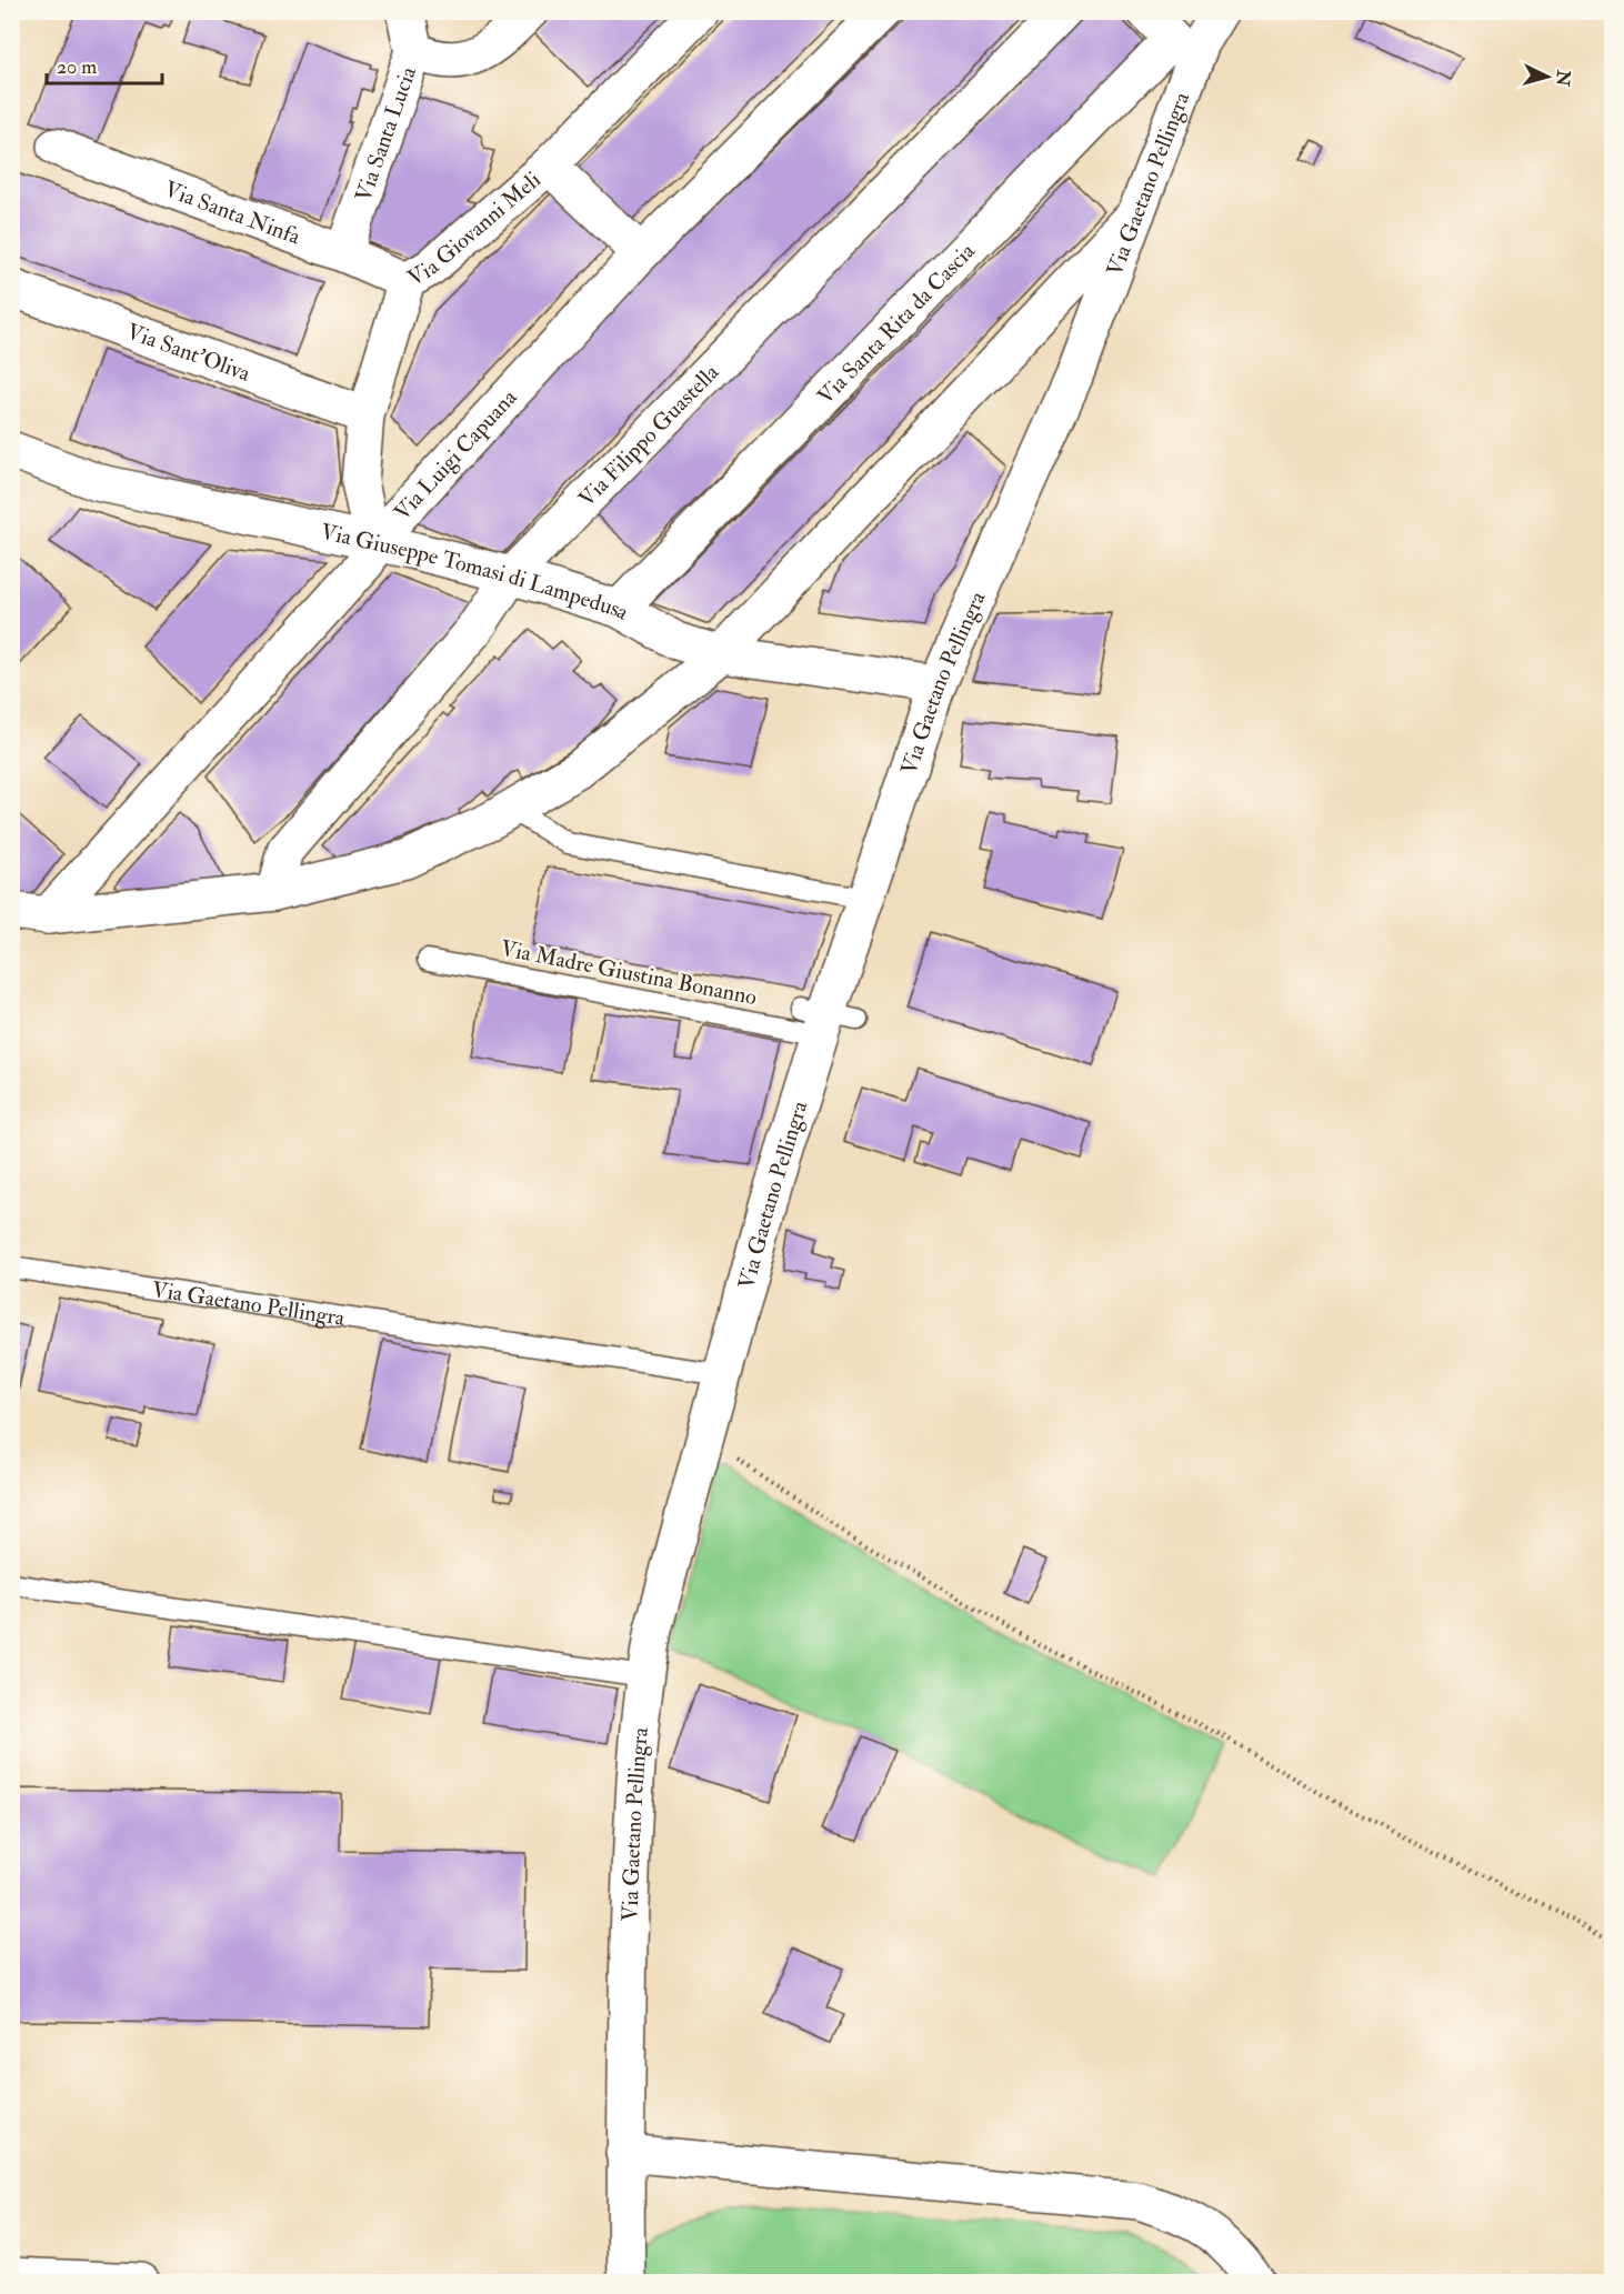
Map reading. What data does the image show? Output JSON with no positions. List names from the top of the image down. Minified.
{"streets":{"street":["Via Santa Lucia","Via Gaetano Pellingra","Via Santa Ninfa","Via Giovanni Meli","Via Santa Rita da Cascia","Via Sant'Oliva","Via Filippo Guastella","Via Luigi Capuana","Via Giuseppe Tomasi di Lampedusa"],"lane":["Via Madre Giustina Bonanno"]},"crossings":[["Via Santa Lucia","Via Santa Ninfa"],["Via Gaetano Pellingra","Via Santa Rita da Cascia"],["Via Gaetano Pellingra","Via Giuseppe Tomasi di Lampedusa"],["Via Gaetano Pellingra","Via Madre Giustina Bonanno"],["Via Santa Ninfa","Via Giovanni Meli"],["Via Giovanni Meli","Via Sant'Oliva"],["Via Giovanni Meli","Via Luigi Capuana"],["Via Giovanni Meli","Via Giuseppe Tomasi di Lampedusa"],["Via Santa Rita da Cascia","Via Giuseppe Tomasi di Lampedusa"],["Via Filippo Guastella","Via Giuseppe Tomasi di Lampedusa"],["Via Luigi Capuana","Via Giuseppe Tomasi di Lampedusa"]],"scale_bar":"20 m","north":"right"}
